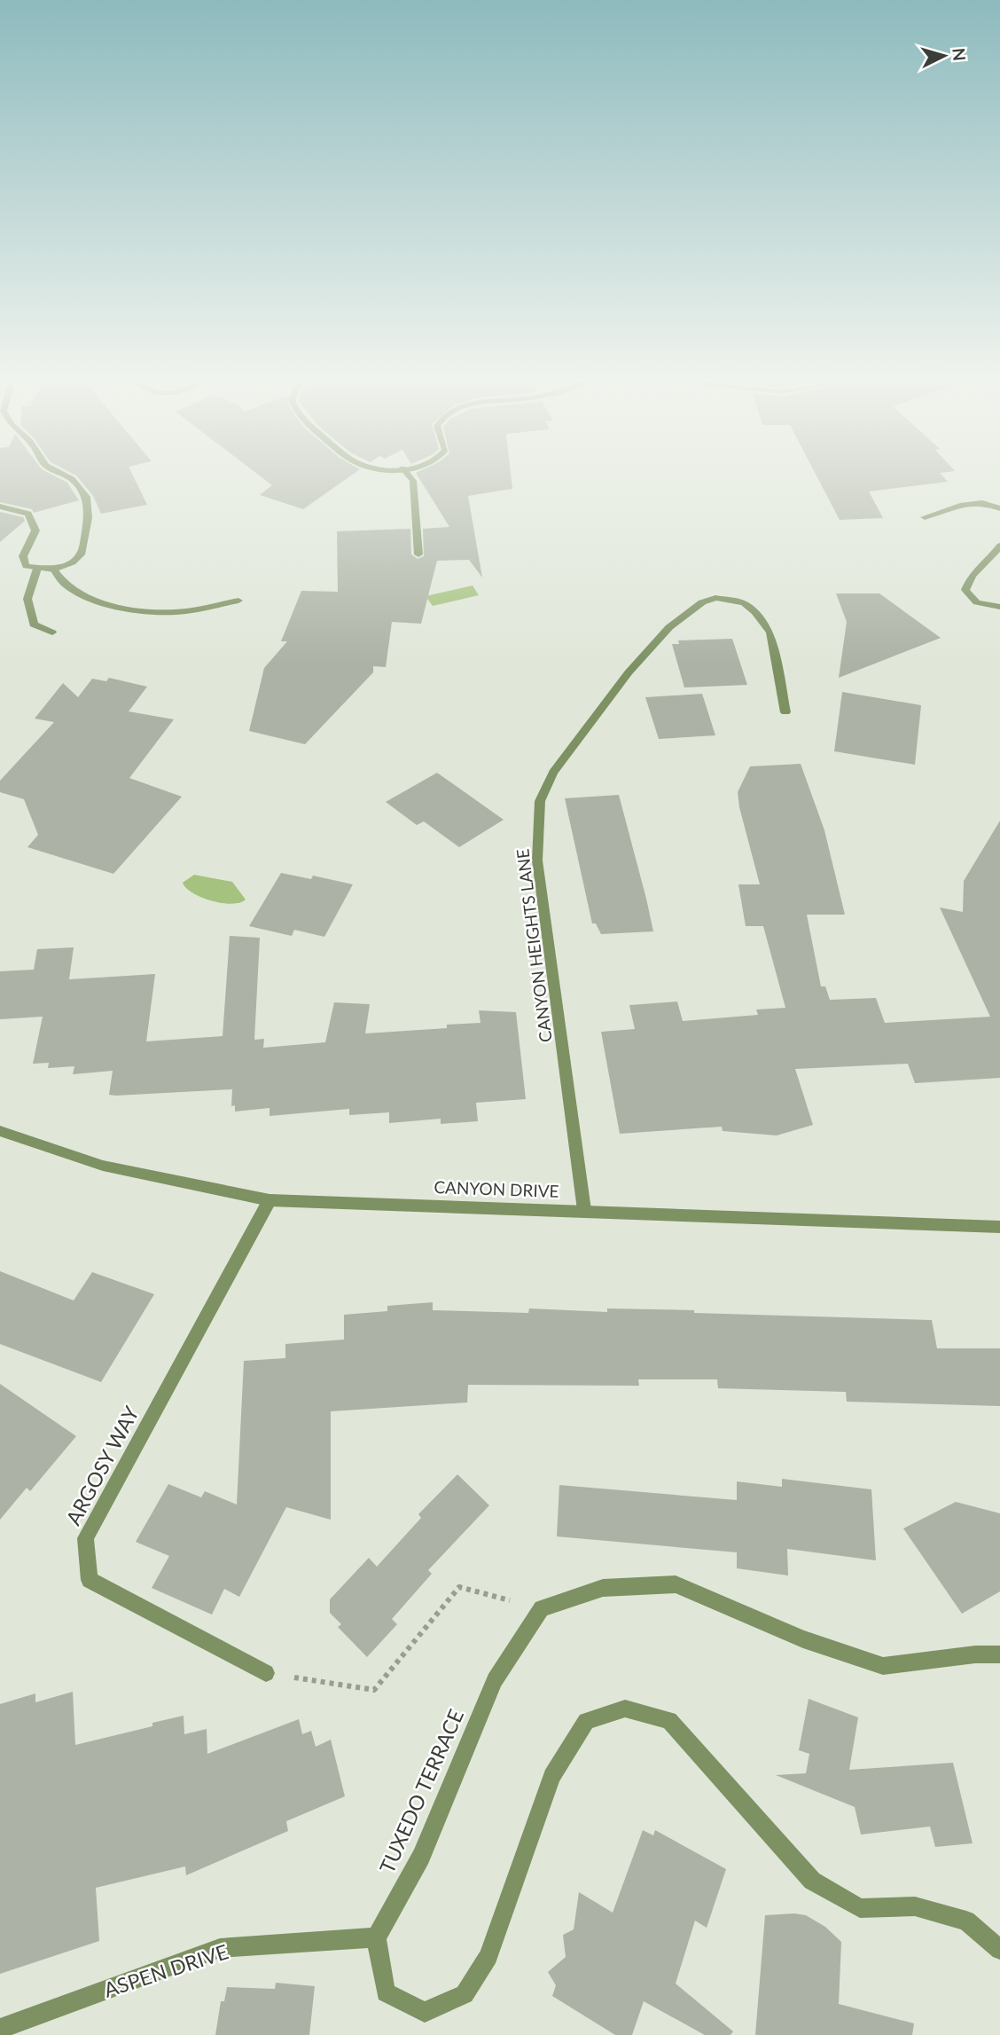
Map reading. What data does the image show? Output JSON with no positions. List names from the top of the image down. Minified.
{"streets":{"street":["CANYON HEIGHTS LANE","CANYON DRIVE","ARGOSY WAY","TUXEDO TERRACE","ASPEN DRIVE"]},"crossings":[["CANYON HEIGHTS LANE","CANYON DRIVE"],["CANYON DRIVE","ARGOSY WAY"],["TUXEDO TERRACE","ASPEN DRIVE"]],"north":"right"}
